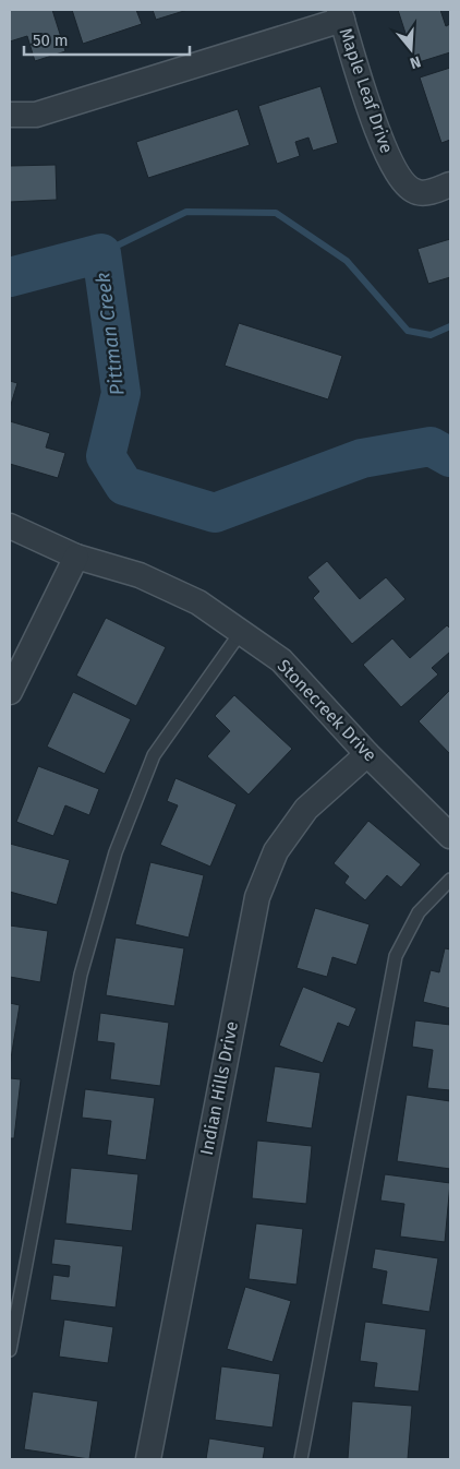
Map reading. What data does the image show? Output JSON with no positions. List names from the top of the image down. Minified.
{"streets":{"street":["Maple Leaf Drive","Stonecreek Drive","Indian Hills Drive"]},"crossings":[["Stonecreek Drive","Indian Hills Drive"]],"water":["Pittman Creek"],"scale_bar":"50 m","north":"bottom"}
